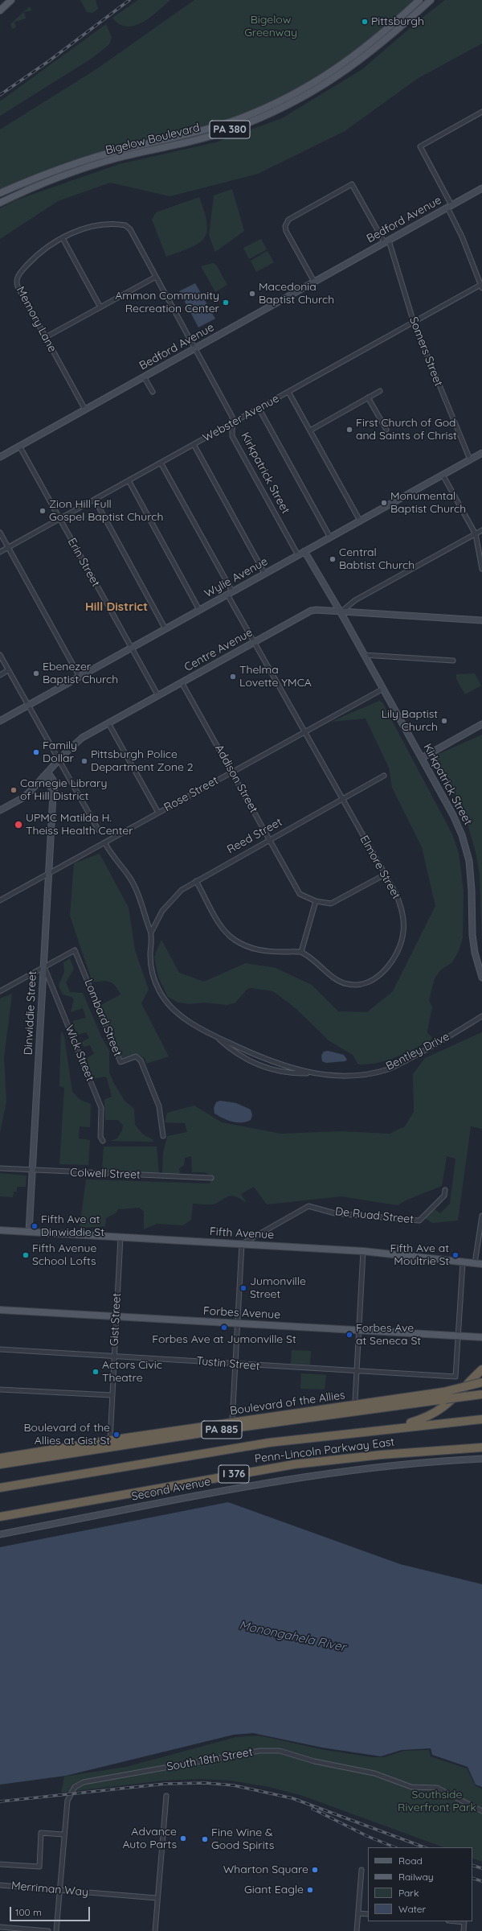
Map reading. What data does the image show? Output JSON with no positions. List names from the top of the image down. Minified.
{"streets":{"highway":["Boulevard of the Allies","PA 885","Penn-Lincoln Parkway East","I 376"],"main road":["PA 380","Bigelow Boulevard","Fifth Avenue","Forbes Avenue"],"street":["Bedford Avenue","Memory Lane","Somers Street","Webster Avenue","Kirkpatrick Street","Erin Street","Wylie Avenue","Centre Avenue","Addison Street","Rose Street","Reed Street","Elmore Street","Dinwiddie Street","Lombard Street","Bentley Drive","Wick Street","Colwell Street","De Ruad Street","Gist Street","Tustin Street","Second Avenue","South 18th Street","Merriman Way"]},"crossings":[["Bedford Avenue","Memory Lane"],["Bedford Avenue","Somers Street"],["Bedford Avenue","Kirkpatrick Street"],["Bedford Avenue","Erin Street"],["Memory Lane","Kirkpatrick Street"],["Somers Street","Webster Avenue"],["Somers Street","Wylie Avenue"],["Webster Avenue","Kirkpatrick Street"],["Webster Avenue","Erin Street"],["Webster Avenue","Elmore Street"],["Kirkpatrick Street","Wylie Avenue"],["Kirkpatrick Street","Centre Avenue"],["Kirkpatrick Street","Rose Street"],["Erin Street","Wylie Avenue"],["Erin Street","Centre Avenue"],["Wylie Avenue","Elmore Street"],["Centre Avenue","Addison Street"],["Centre Avenue","Elmore Street"],["Centre Avenue","Dinwiddie Street"],["Addison Street","Rose Street"],["Addison Street","Reed Street"],["Addison Street","Elmore Street"],["Rose Street","Elmore Street"],["Rose Street","Dinwiddie Street"],["Reed Street","Elmore Street"],["Reed Street","Bentley Drive"],["Dinwiddie Street","Lombard Street"],["Dinwiddie Street","Wick Street"],["Dinwiddie Street","Colwell Street"],["Dinwiddie Street","Fifth Avenue"],["Lombard Street","Wick Street"],["De Ruad Street","Fifth Avenue"],["Fifth Avenue","Gist Street"],["Forbes Avenue","Gist Street"],["Forbes Avenue","Tustin Street"],["Gist Street","Tustin Street"],["Gist Street","Boulevard of the Allies"],["South 18th Street","Merriman Way"]],"districts":["Hill District"],"water":["Monongahela River"],"parks":["Bigelow Greenway","Southside Riverfront Park"],"places":["Pittsburgh","Macedonia Baptist Church","Ammon Community Recreation Center","First Church of God and Saints of Christ","Monumental Baptist Church","Zion Hill Full Gospel Baptist Church","Central Babtist Church","Ebenezer Baptist Church","Thelma Lovette YMCA","Lily Baptist Church","Family Dollar","Pittsburgh Police Department Zone 2","Carnegie Library of Hill District","UPMC Matilda H. Theiss Health Center","Fifth Ave at Dinwiddie St","Fifth Avenue School Lofts","Fifth Ave at Moultrie St","Jumonville Street","Forbes Ave at Jumonville St","Forbes Ave at Seneca St","Actors Civic Theatre","Boulevard of the Allies at Gist St","Advance Auto Parts","Fine Wine & Good Spirits","Wharton Square","Giant Eagle"],"legend":["Road","Railway","Park","Water"],"scale_bar":"100 m"}
